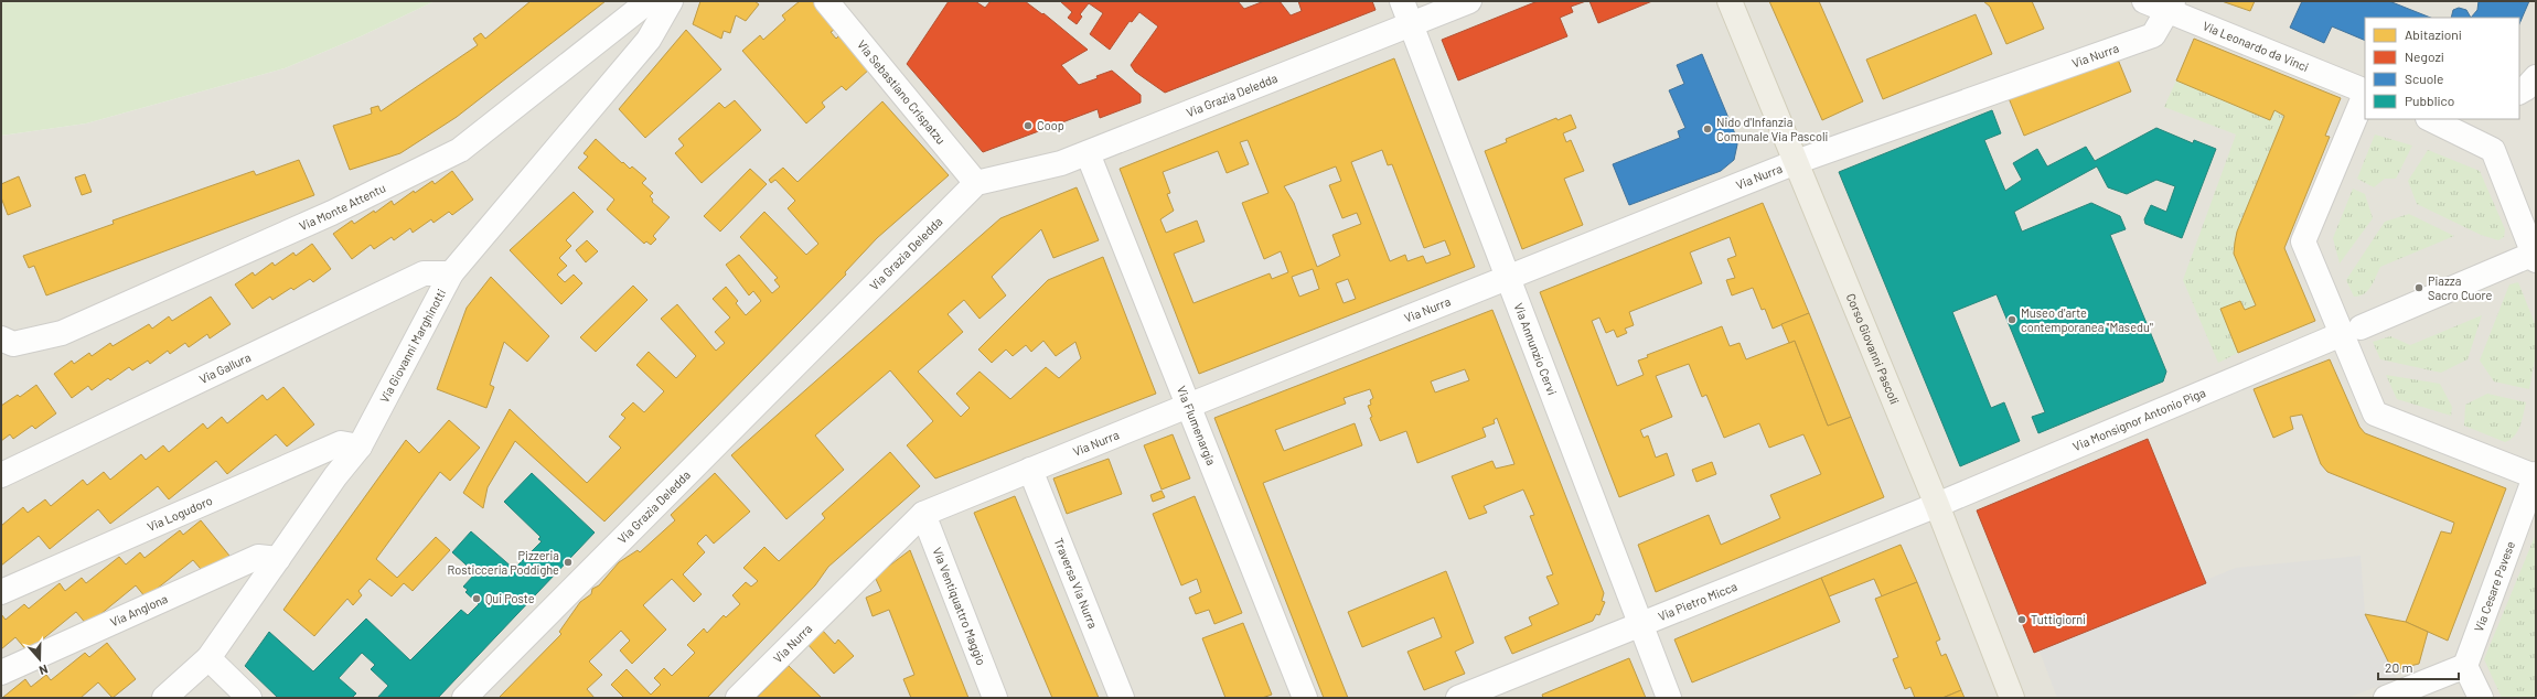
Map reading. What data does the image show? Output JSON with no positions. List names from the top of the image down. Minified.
{"streets":{"main road":["Corso Giovanni Pascoli"],"street":["Via Leonardo da Vinci","Via Nurra","Via Sebastiano Crispatzu","Via Grazia Deledda","Via Monte Attentu","Via Giovanni Marghinotti","Via Annunzio Cervi","Via Gallura","Via Monsignor Antonio Piga","Via Flumenargia","Via Logudoro","Traversa Via Nurra","Via Cesare Pavese","Via Pietro Micca","Via Ventiquattro Maggio","Via Anglona"]},"crossings":[["Via Leonardo da Vinci","Via Nurra"],["Via Nurra","Corso Giovanni Pascoli"],["Via Nurra","Via Annunzio Cervi"],["Via Nurra","Via Flumenargia"],["Via Nurra","Traversa Via Nurra"],["Via Nurra","Via Ventiquattro Maggio"],["Via Sebastiano Crispatzu","Via Grazia Deledda"],["Via Grazia Deledda","Via Annunzio Cervi"],["Via Grazia Deledda","Via Flumenargia"],["Via Giovanni Marghinotti","Via Gallura"],["Via Giovanni Marghinotti","Via Logudoro"],["Via Giovanni Marghinotti","Via Anglona"],["Corso Giovanni Pascoli","Via Monsignor Antonio Piga"],["Corso Giovanni Pascoli","Via Pietro Micca"],["Via Annunzio Cervi","Via Pietro Micca"],["Via Monsignor Antonio Piga","Via Pietro Micca"]],"places":["Coop","Nido d'Infanzia Comunale Via Pascoli","Piazza Sacro Cuore","Museo d'arte contemporanea \"Masedu\"","Pizzeria Rosticceria Poddighe","Qui Poste","Tuttigiorni"],"legend":["Abitazioni","Negozi","Scuole","Pubblico"],"scale_bar":"20 m","north":"bottom"}
